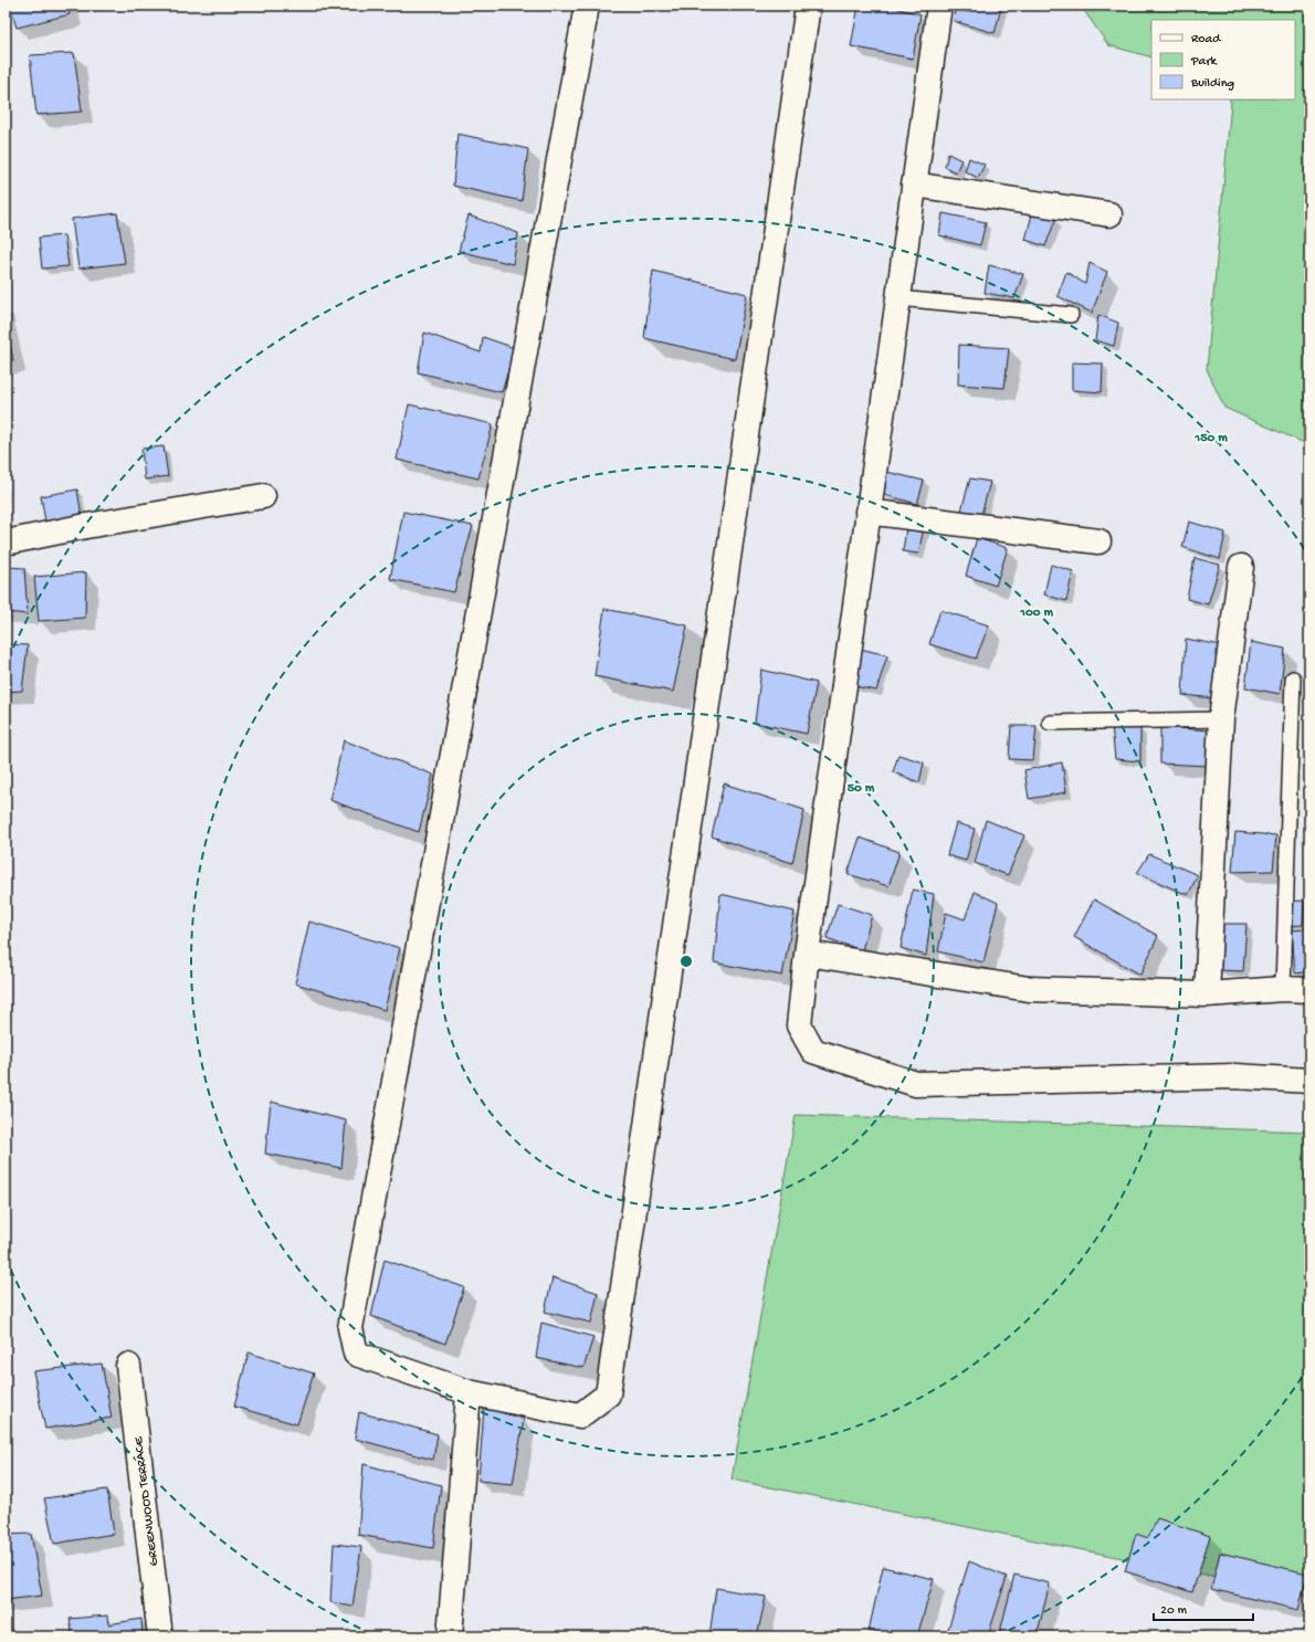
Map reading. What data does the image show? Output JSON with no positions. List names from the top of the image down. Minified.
{"streets":{"street":["GREENWOOD TERRACE"]},"legend":["Road","Park","Building"],"scale_bar":"20 m","rings":["150 m","100 m","50 m"]}
